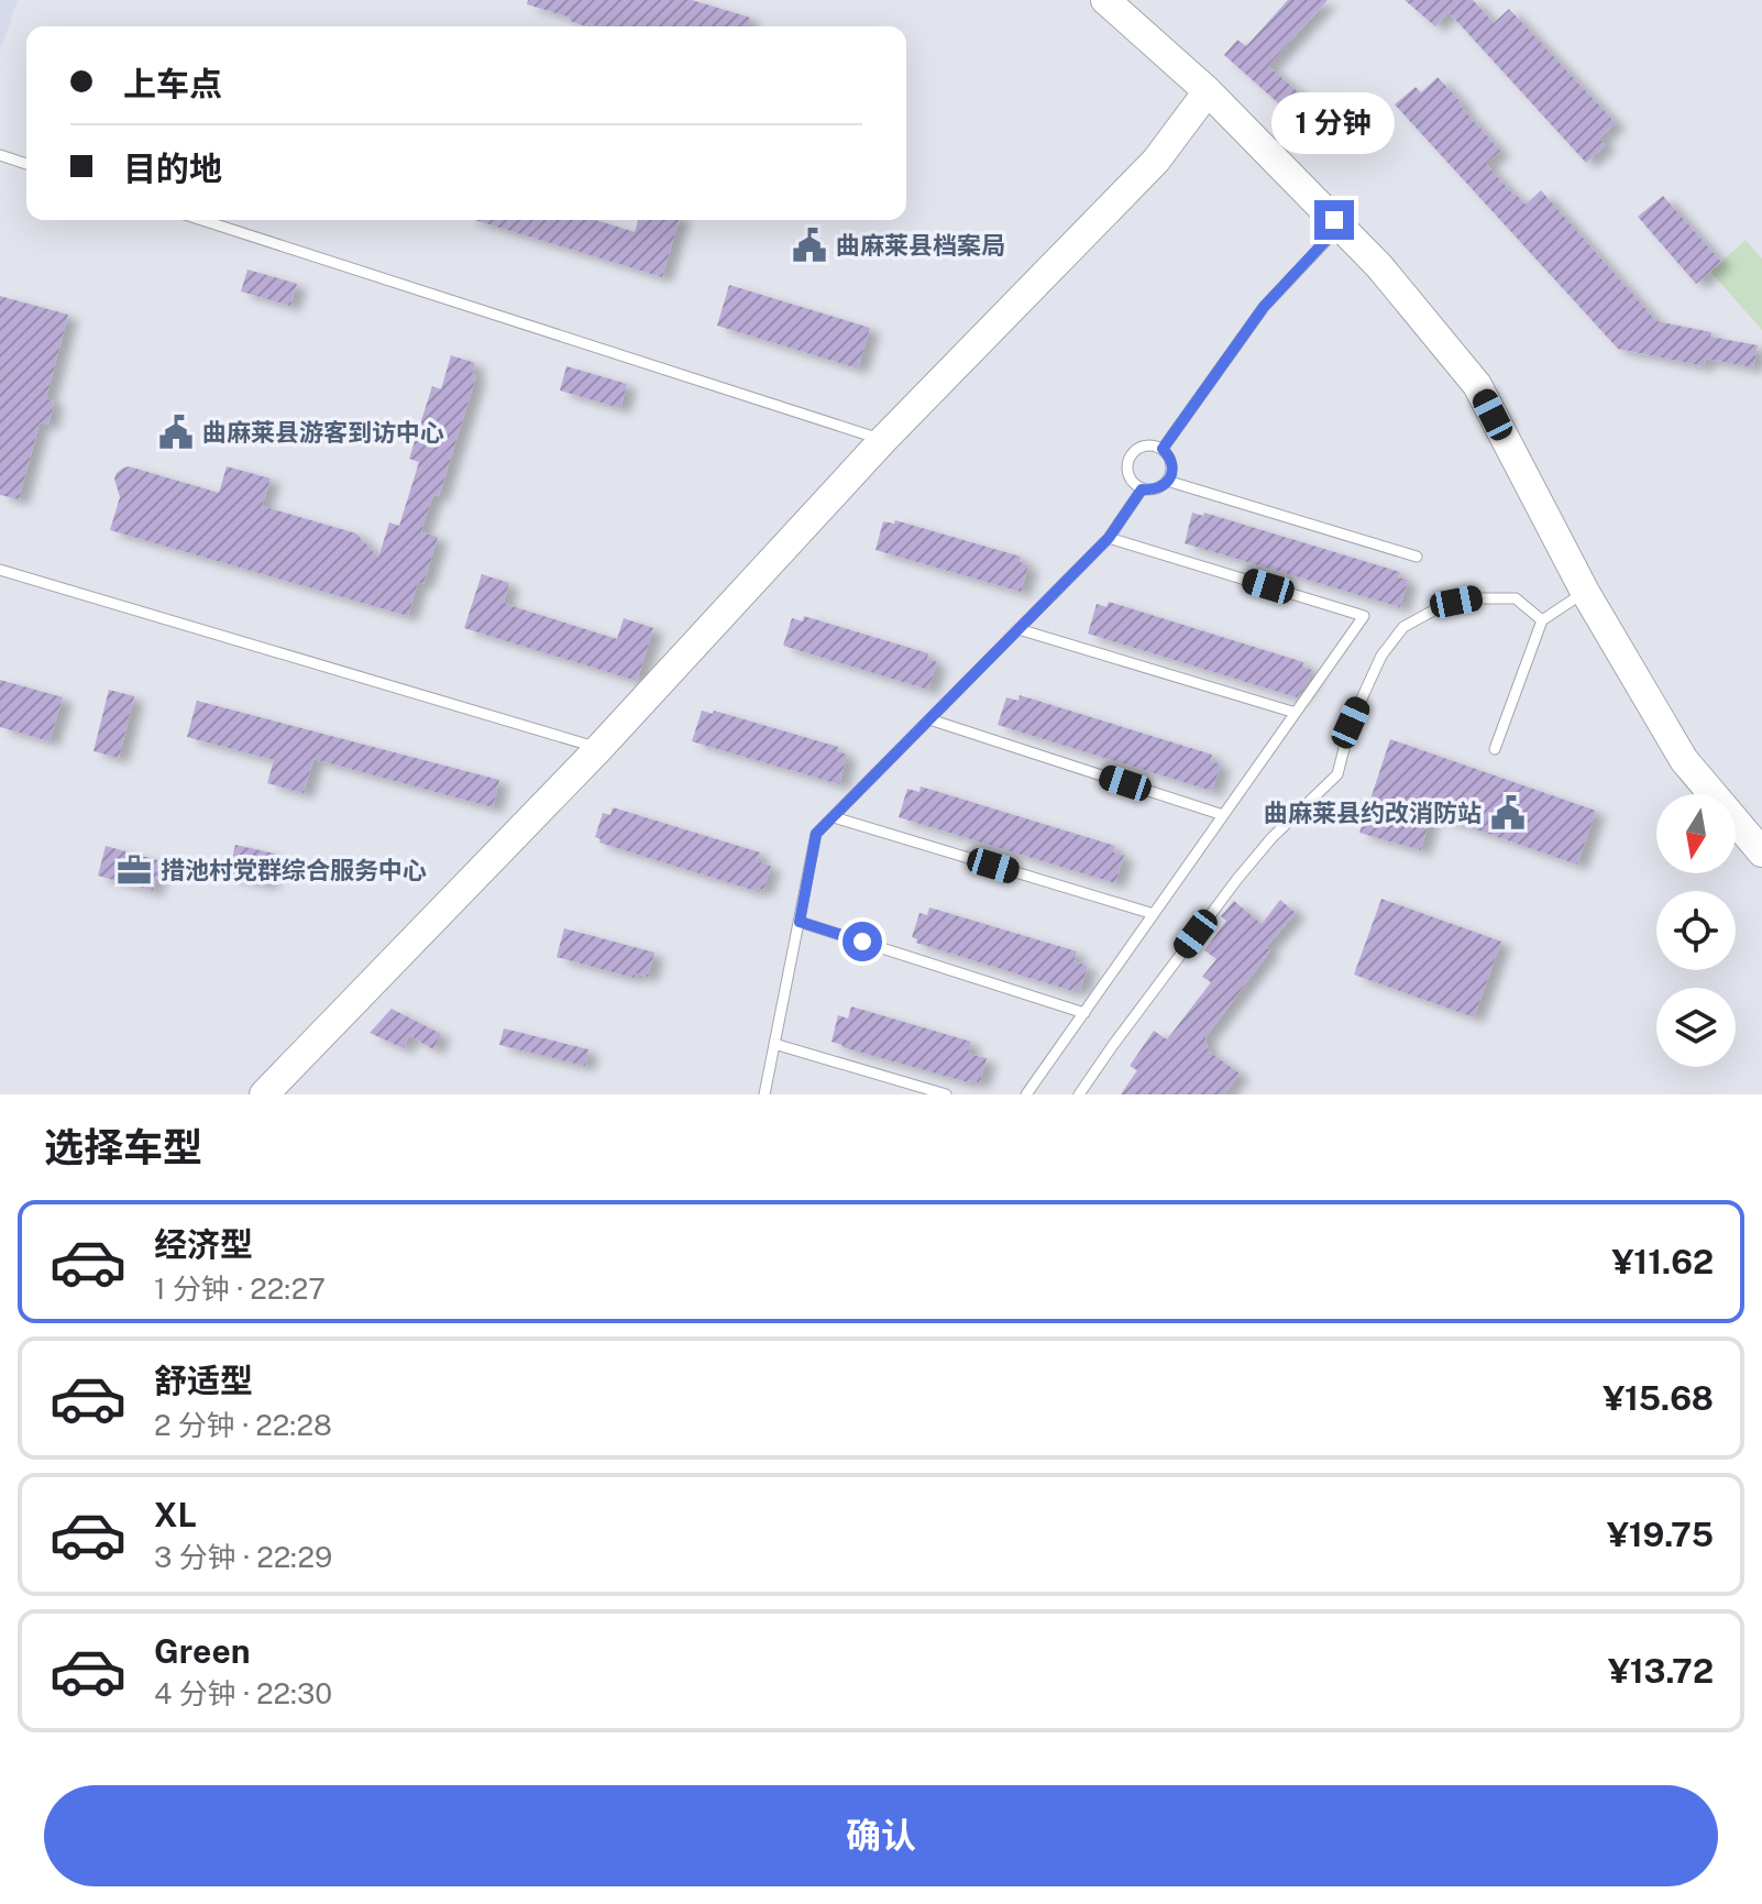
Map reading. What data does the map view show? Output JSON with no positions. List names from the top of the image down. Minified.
{"places":{"public building":["曲麻莱县档案局","曲麻莱县游客到访中心","曲麻莱县约改消防站"],"office":["措池村党群综合服务中心"]},"north":"bottom","page":{"banner":["上车点","目的地"],"bubble":"1 分钟","heading":"选择车型","list":[{"name":"经济型","note":"1 分钟 · 22:27","value":"¥11.62"},{"name":"舒适型","note":"2 分钟 · 22:28","value":"¥15.68"},{"name":"XL","note":"3 分钟 · 22:29","value":"¥19.75"},{"name":"Green","note":"4 分钟 · 22:30","value":"¥13.72"}],"buttons":"确认"}}
